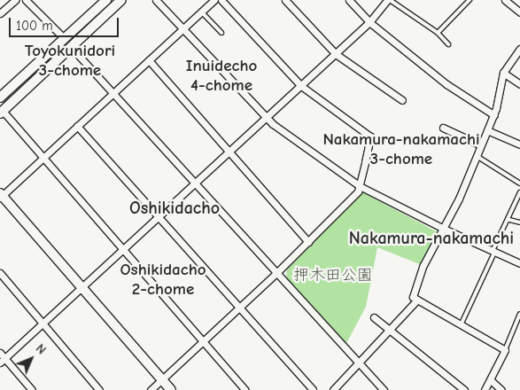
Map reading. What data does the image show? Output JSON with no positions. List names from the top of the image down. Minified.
{"districts":["Toyokunidori 3-chome","Inuidecho 4-chome","Nakamura-nakamachi 3-chome","Oshikidacho","Nakamura-nakamachi","Oshikidacho 2-chome"],"parks":["押木田公園"],"scale_bar":"100 m","north":"top right"}
